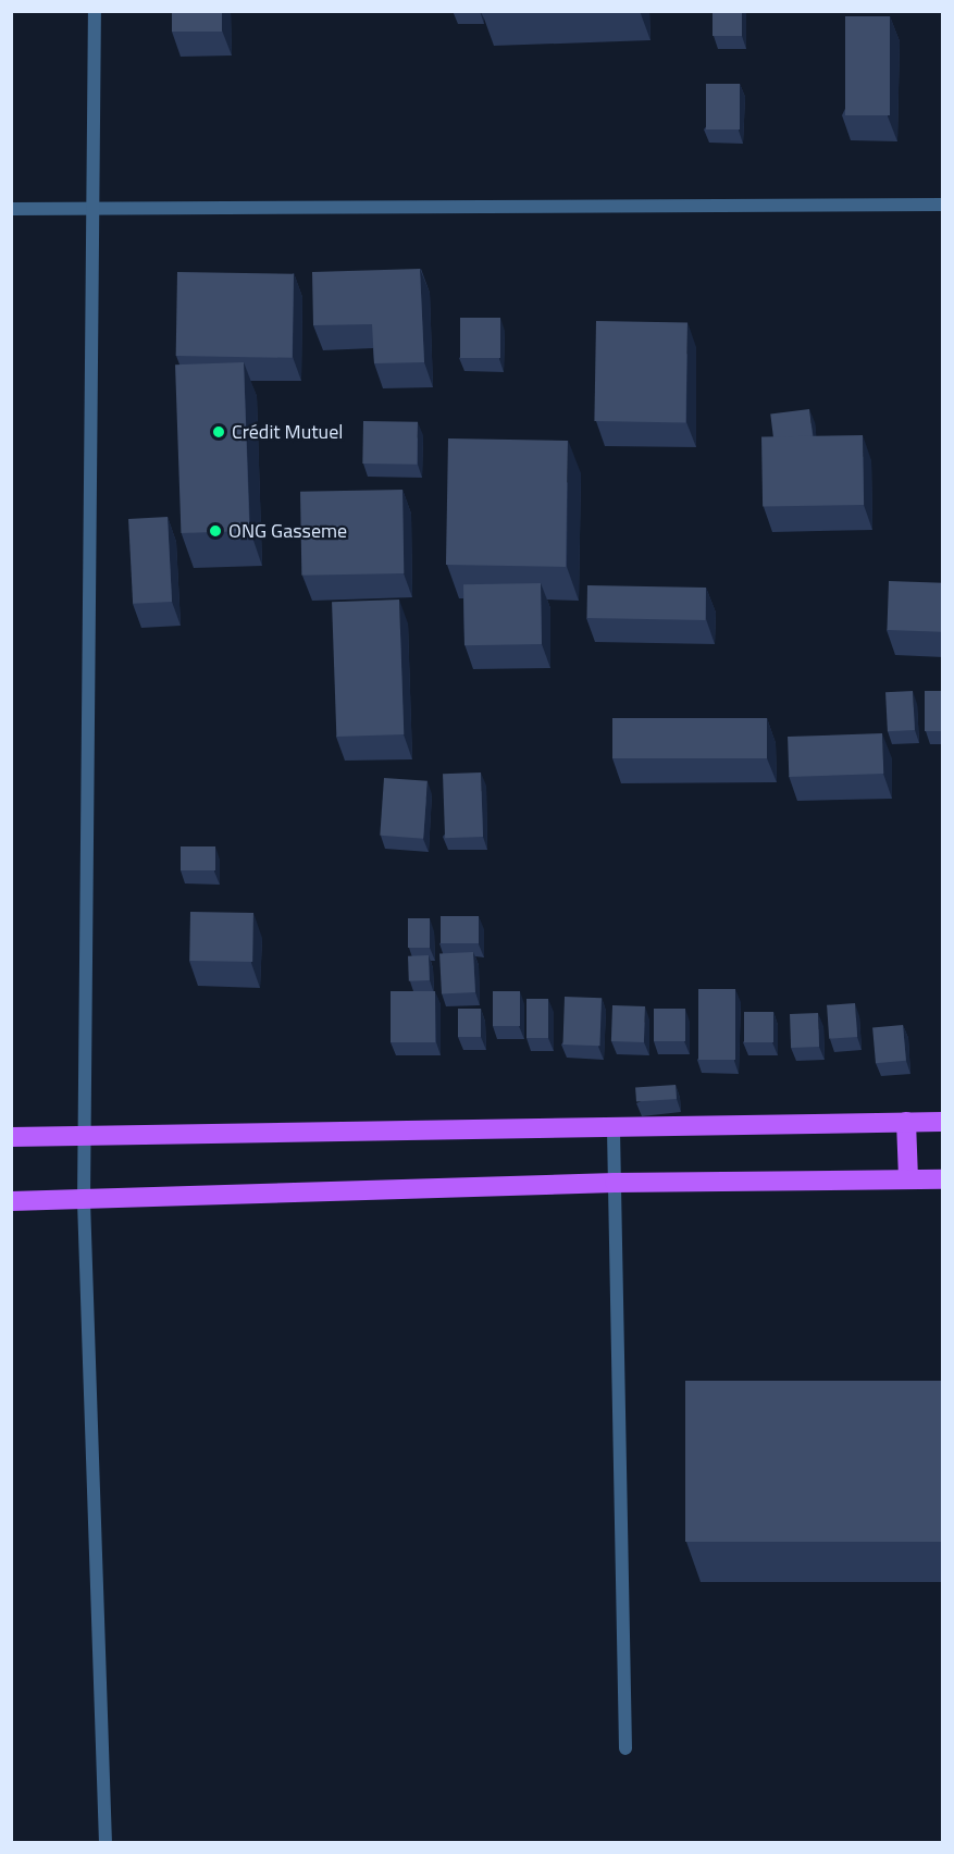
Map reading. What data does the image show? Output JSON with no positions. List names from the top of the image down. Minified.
{"places":["Crédit Mutuel","ONG Gasseme"]}
